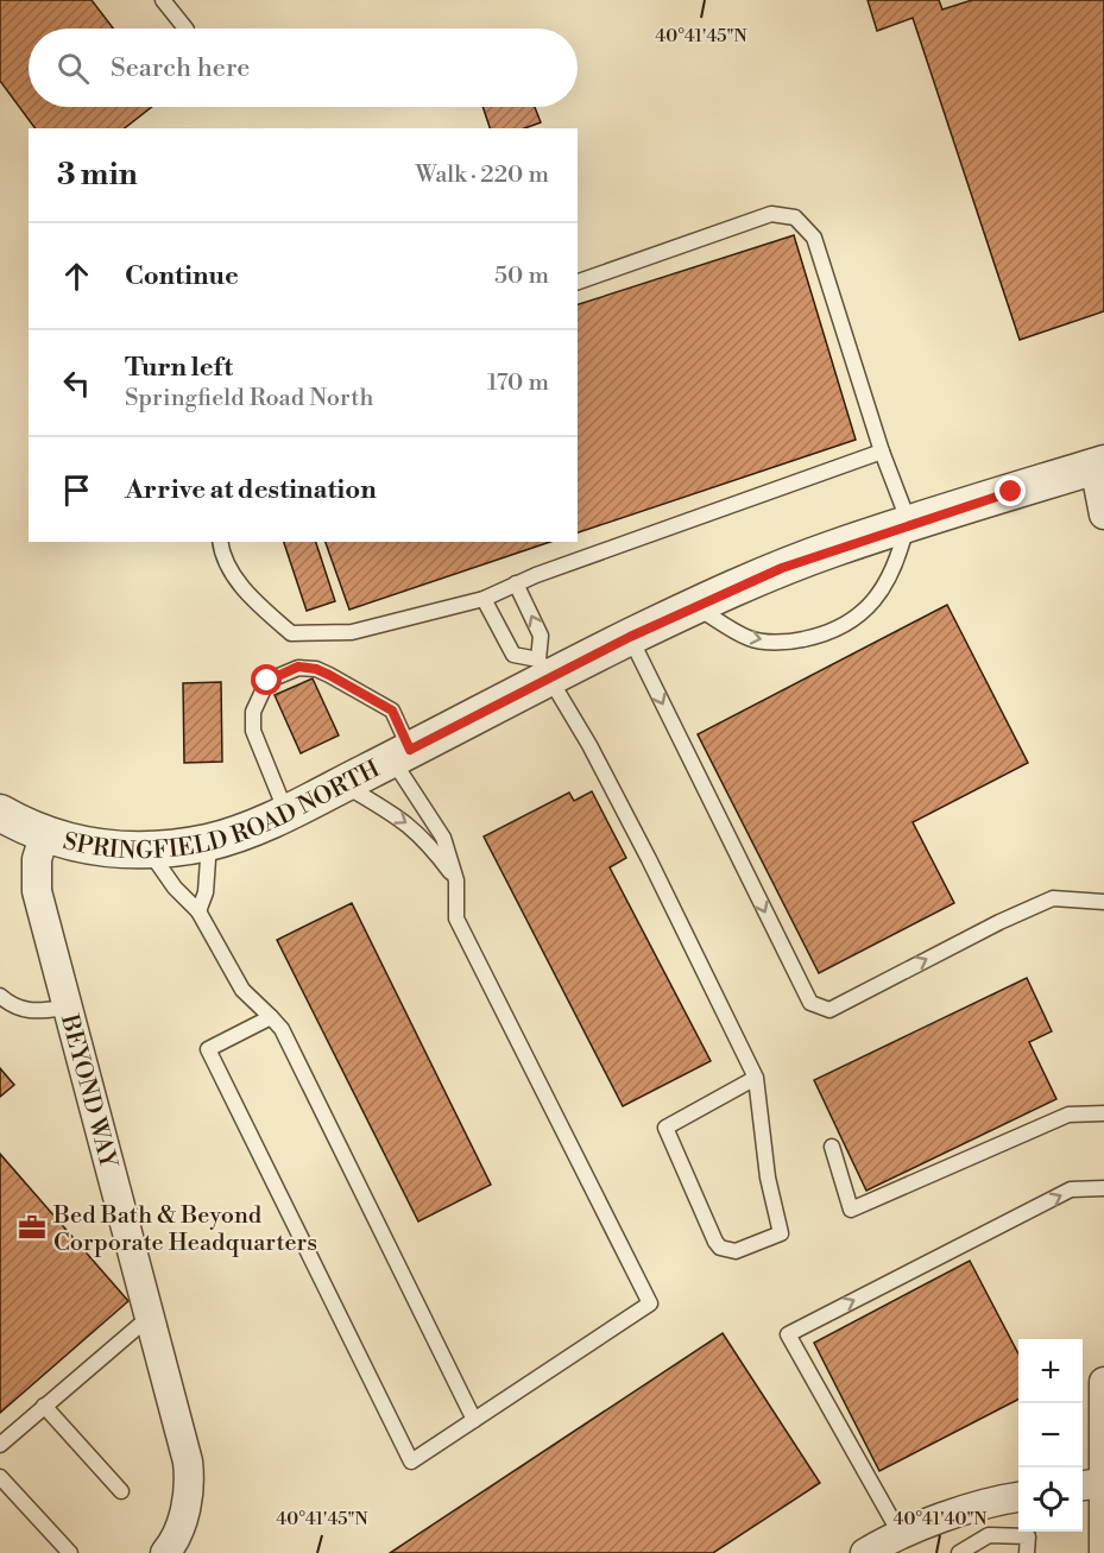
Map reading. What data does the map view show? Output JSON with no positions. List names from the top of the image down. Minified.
{"streets":{"street":["SPRINGFIELD ROAD NORTH","BEYOND WAY"]},"crossings":[["SPRINGFIELD ROAD NORTH","BEYOND WAY"]],"places":{"office":["Bed Bath & Beyond Corporate Headquarters"]},"page":{"search":"Search here","heading":["3 min","Walk · 220 m"],"list":[["Continue","50 m"],["Turn left","Springfield Road North","170 m"],"Arrive at destination"],"map_buttons":["+","−"]},"coordinates":["40°41'45\"N","40°41'40\"N"]}
